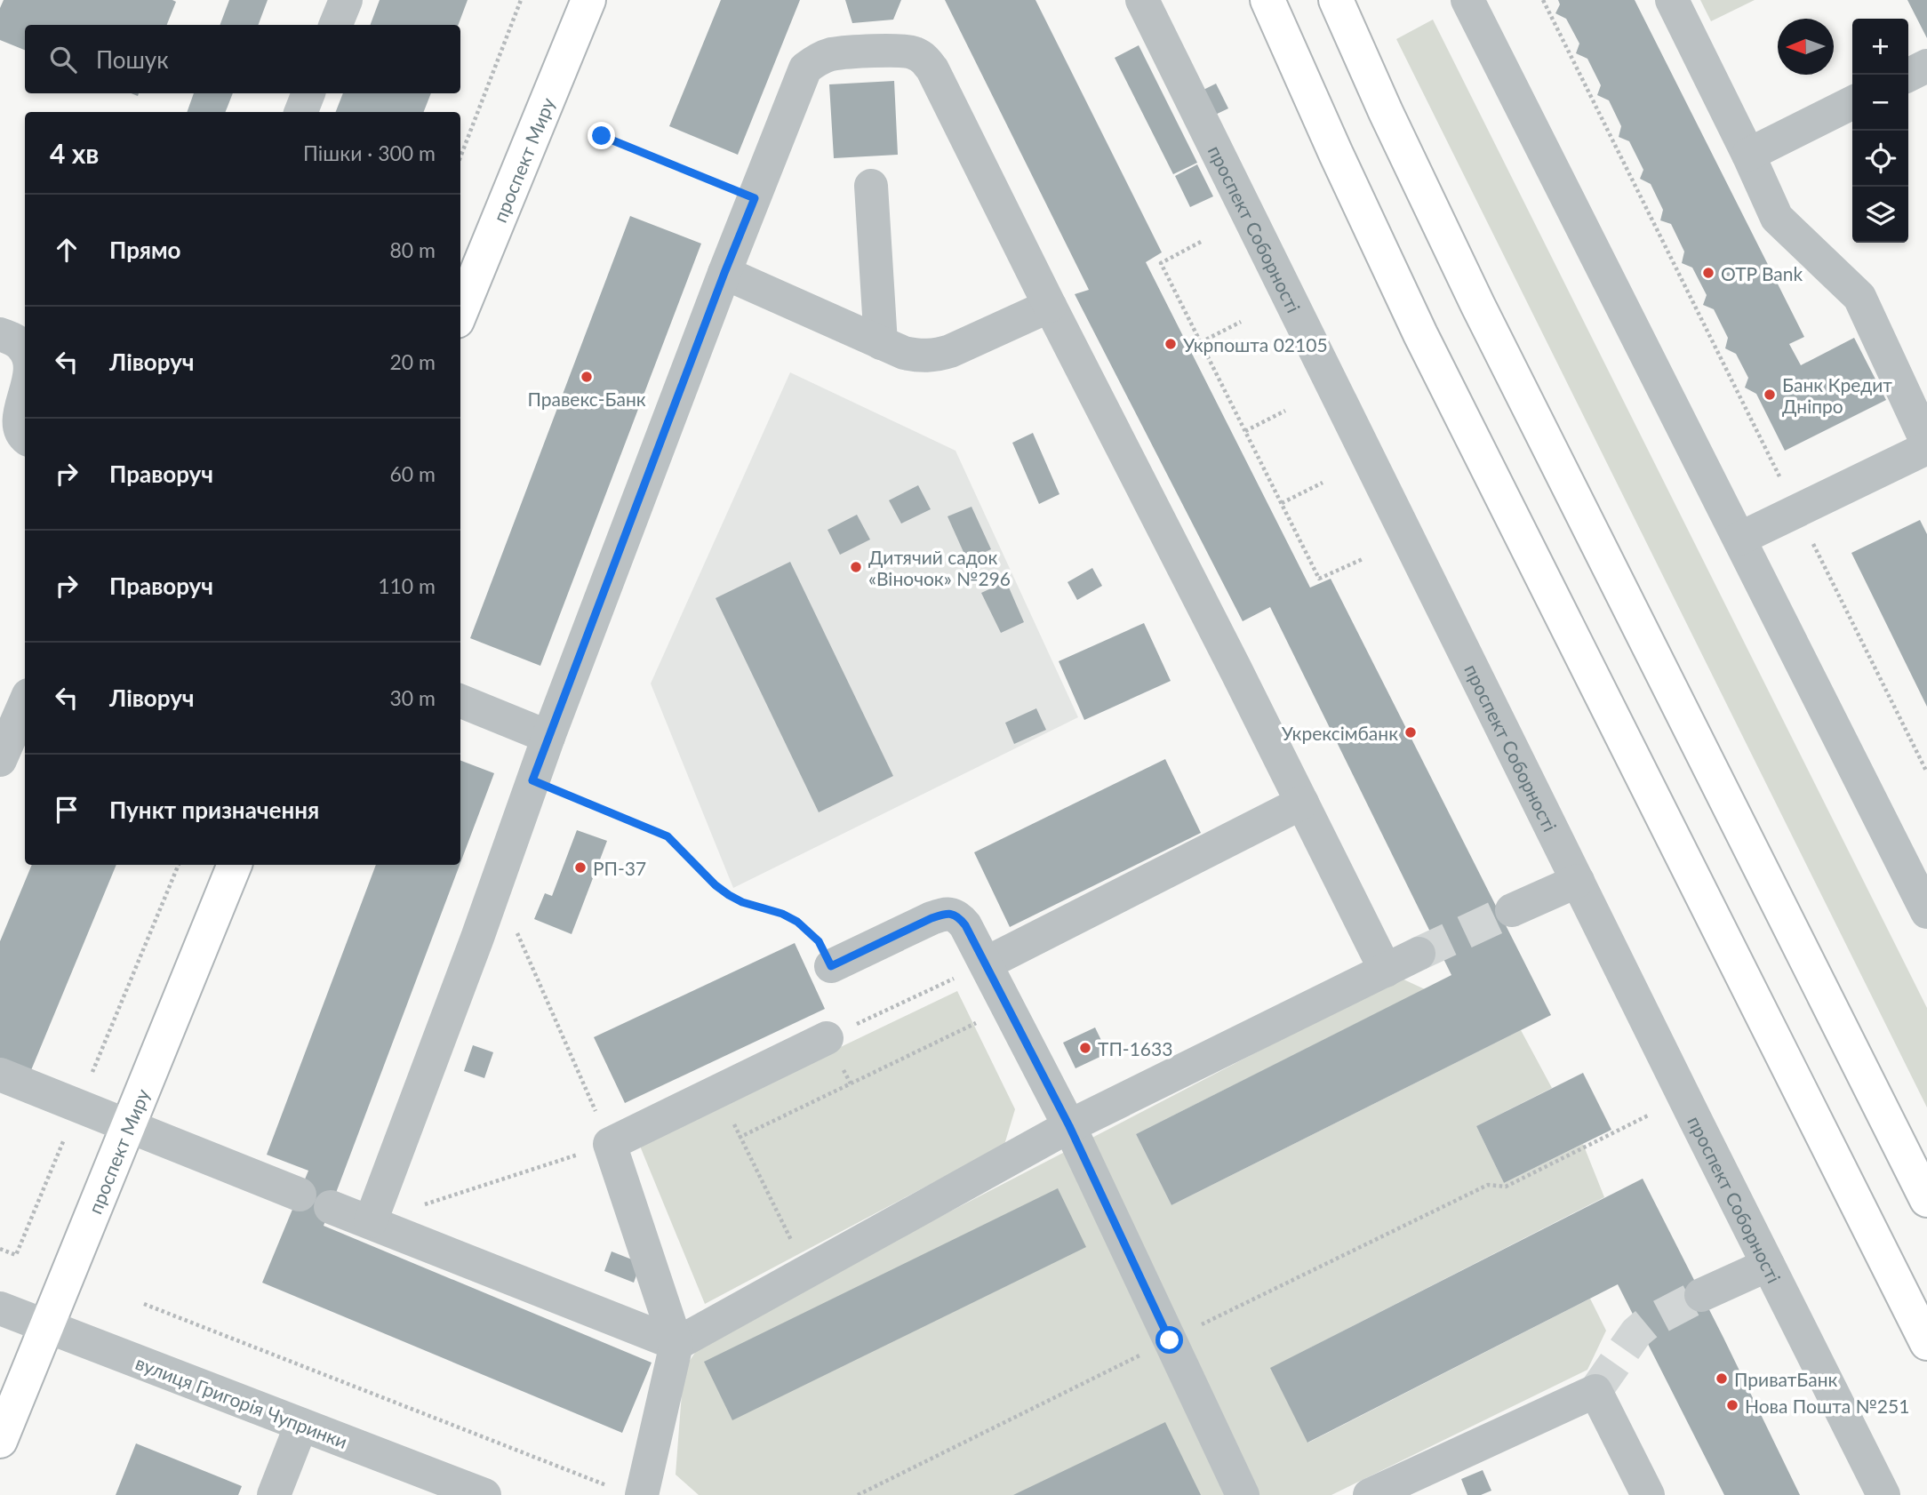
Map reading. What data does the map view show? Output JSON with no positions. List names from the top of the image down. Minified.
{"streets":{"main road":["проспект Миру"],"street":["проспект Соборності","вулиця Григорія Чупринки"]},"crossings":[["проспект Миру","вулиця Григорія Чупринки"]],"places":["OTP Bank","Укрпошта 02105","Правекс-Банк","Банк Кредит Дніпро","Дитячий садок «Віночок» №296","Укрексімбанк","РП-37","ТП-1633","ПриватБанк","Нова Пошта №251"],"north":"left","page":{"map_buttons":["+","−"],"search":"Пошук","heading":["4 хв","Пішки · 300 m"],"list":[["Прямо","80 m"],["Ліворуч","20 m"],["Праворуч","60 m"],["Праворуч","110 m"],["Ліворуч","30 m"],"Пункт призначення"]}}
